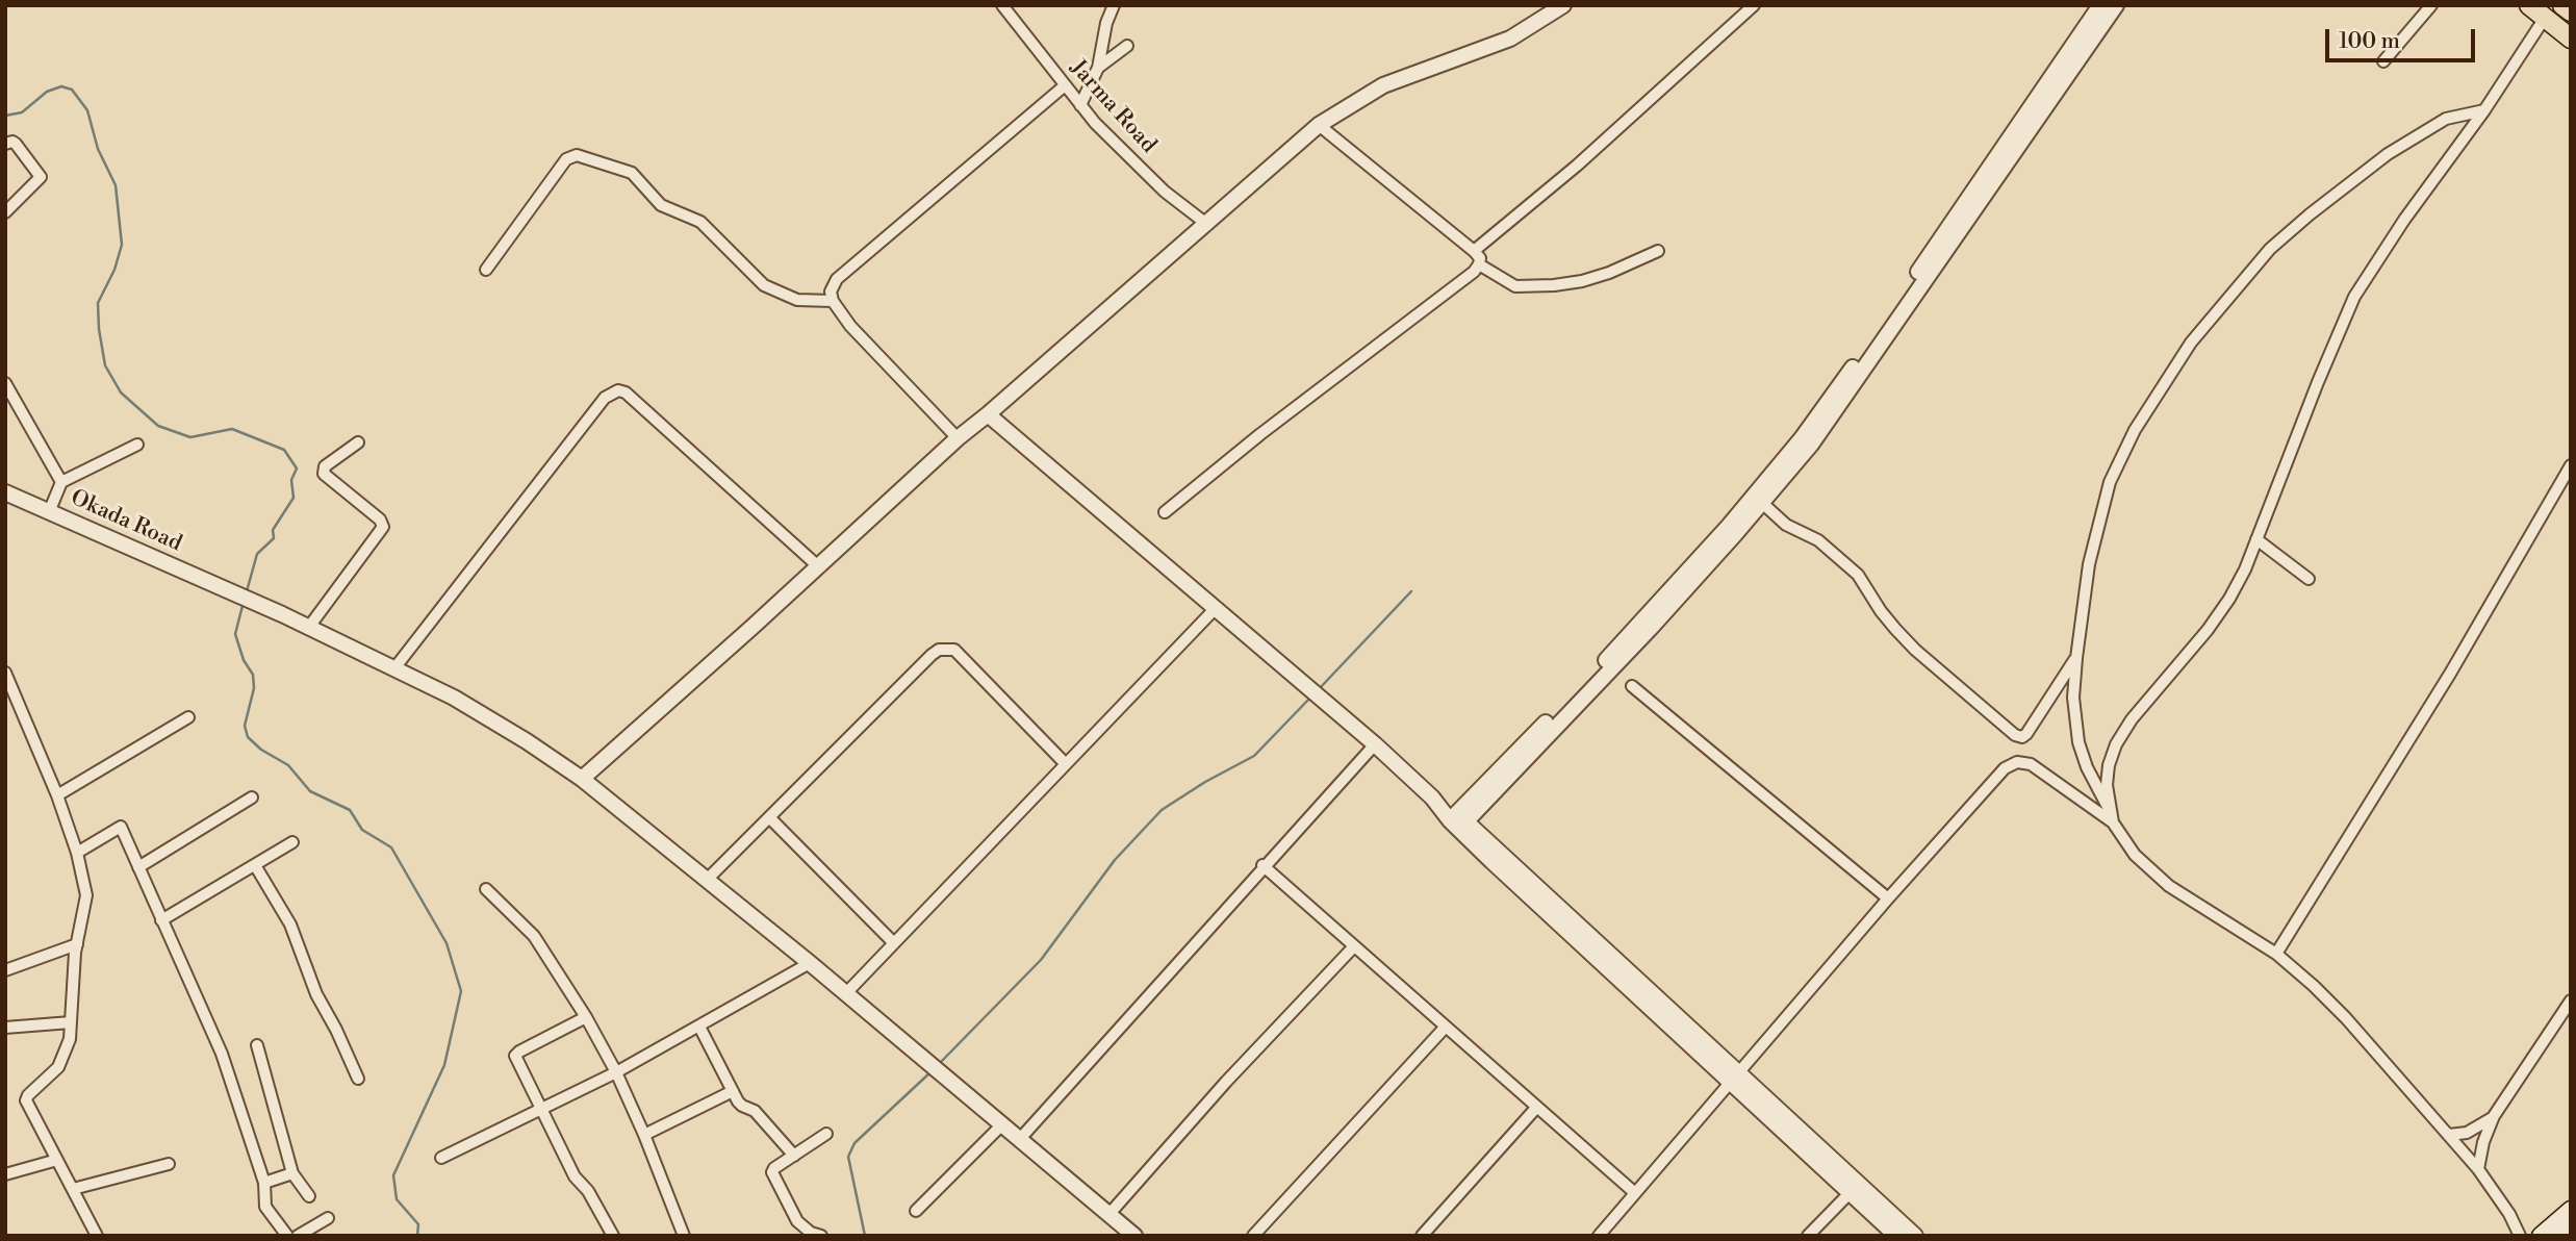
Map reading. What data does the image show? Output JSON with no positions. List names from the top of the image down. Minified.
{"streets":{"street":["Jarma Road","Okada Road"]},"scale_bar":"100 m"}
